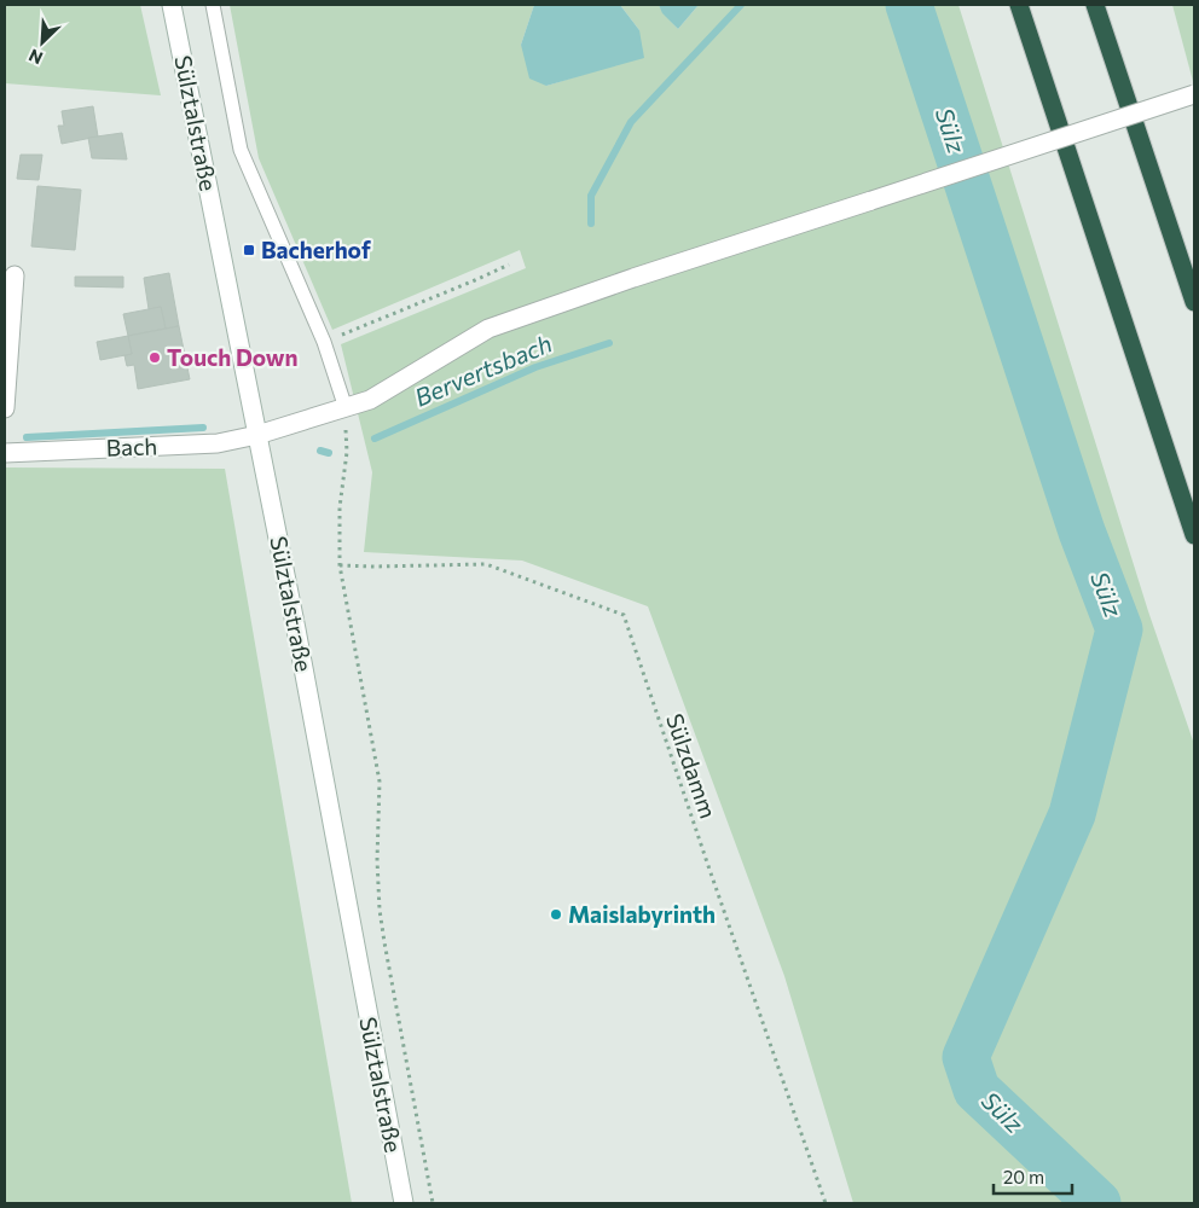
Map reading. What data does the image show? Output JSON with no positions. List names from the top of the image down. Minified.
{"streets":{"street":["Sülztalstraße","Bach"],"path":["Sülzdamm"]},"crossings":[["Sülztalstraße","Bach"]],"water":["Sülz","Bervertsbach"],"places":{"transit":["Bacherhof"],"other":["Touch Down","Maislabyrinth"]},"scale_bar":"20 m","north":"bottom left"}
